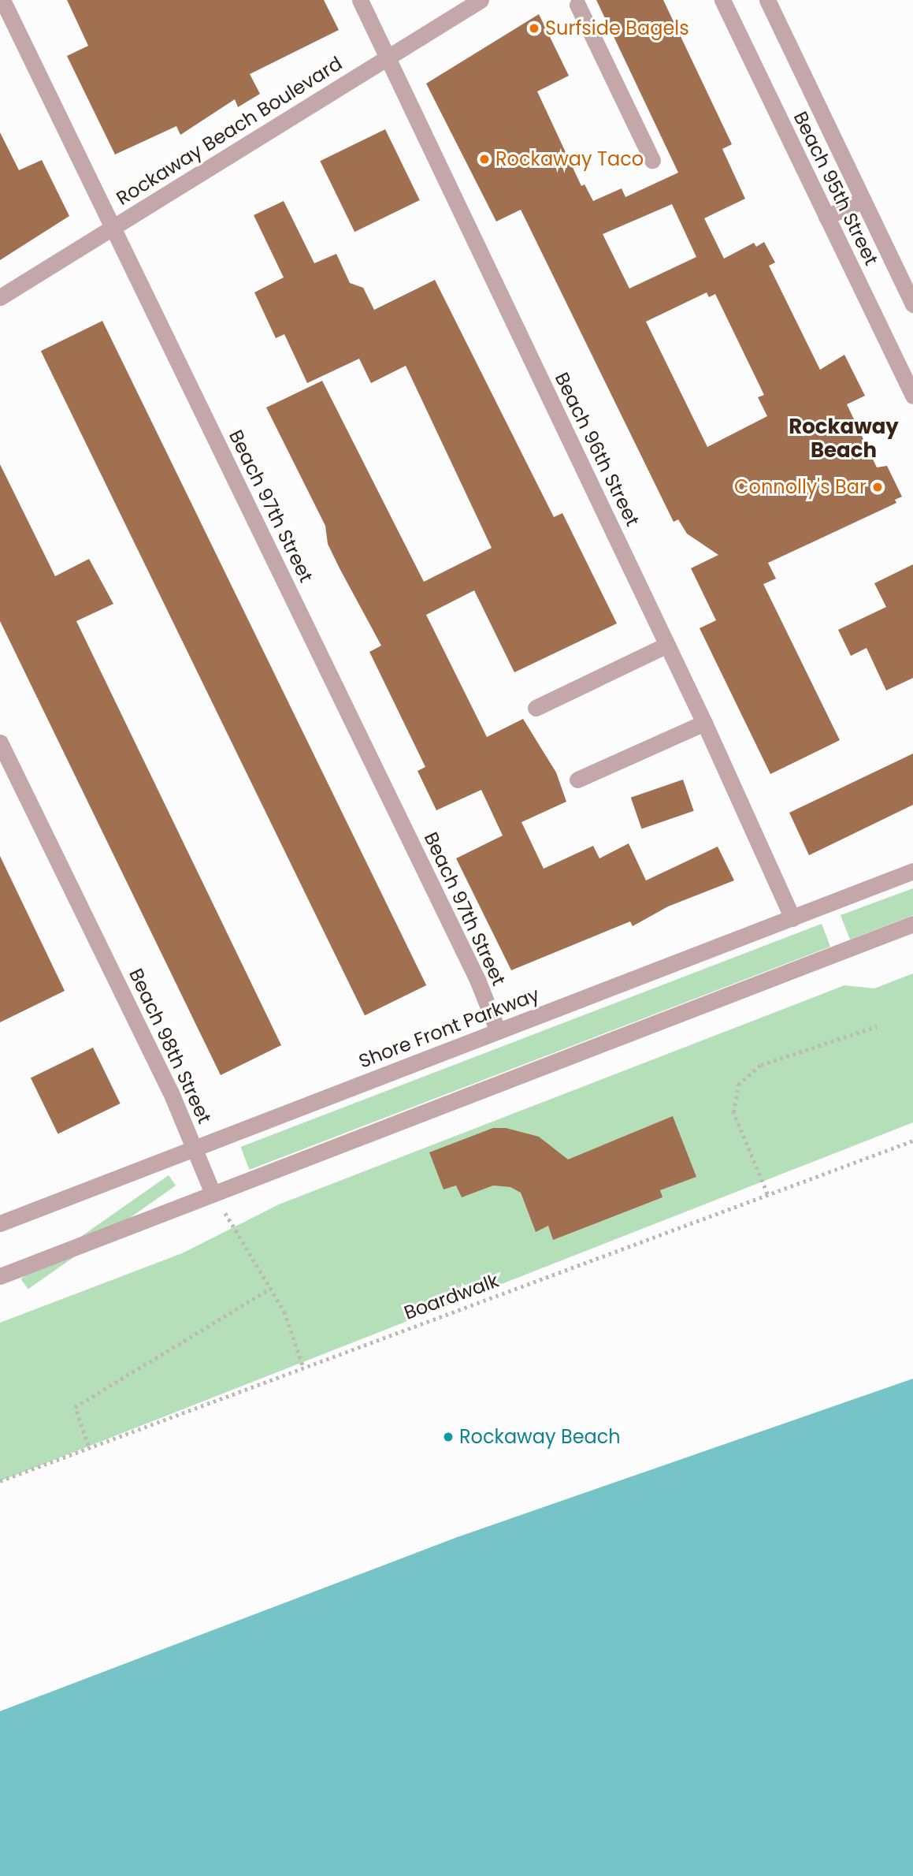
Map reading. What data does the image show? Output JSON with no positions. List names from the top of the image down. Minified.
{"streets":{"street":["Rockaway Beach Boulevard","Beach 95th Street","Beach 96th Street","Beach 97th Street","Shore Front Parkway","Beach 98th Street"],"path":["Boardwalk"]},"crossings":[["Rockaway Beach Boulevard","Beach 96th Street"],["Rockaway Beach Boulevard","Beach 97th Street"],["Beach 96th Street","Shore Front Parkway"],["Beach 97th Street","Shore Front Parkway"],["Shore Front Parkway","Beach 98th Street"]],"districts":["Rockaway Beach"],"places":["Surfside Bagels","Rockaway Taco","Connolly's Bar","Rockaway Beach"]}
